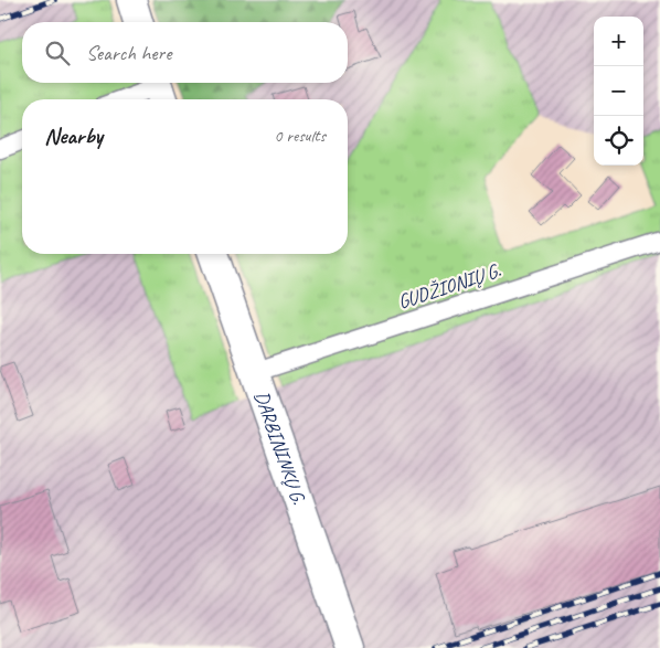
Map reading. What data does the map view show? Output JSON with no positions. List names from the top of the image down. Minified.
{"streets":{"main road":["DARBININKŲ G."],"street":["GUDŽIONIŲ G."]},"crossings":[["GUDŽIONIŲ G.","DARBININKŲ G."]],"page":{"map_buttons":["+","−"],"search":"Search here","heading":["Nearby","0 results"]}}
